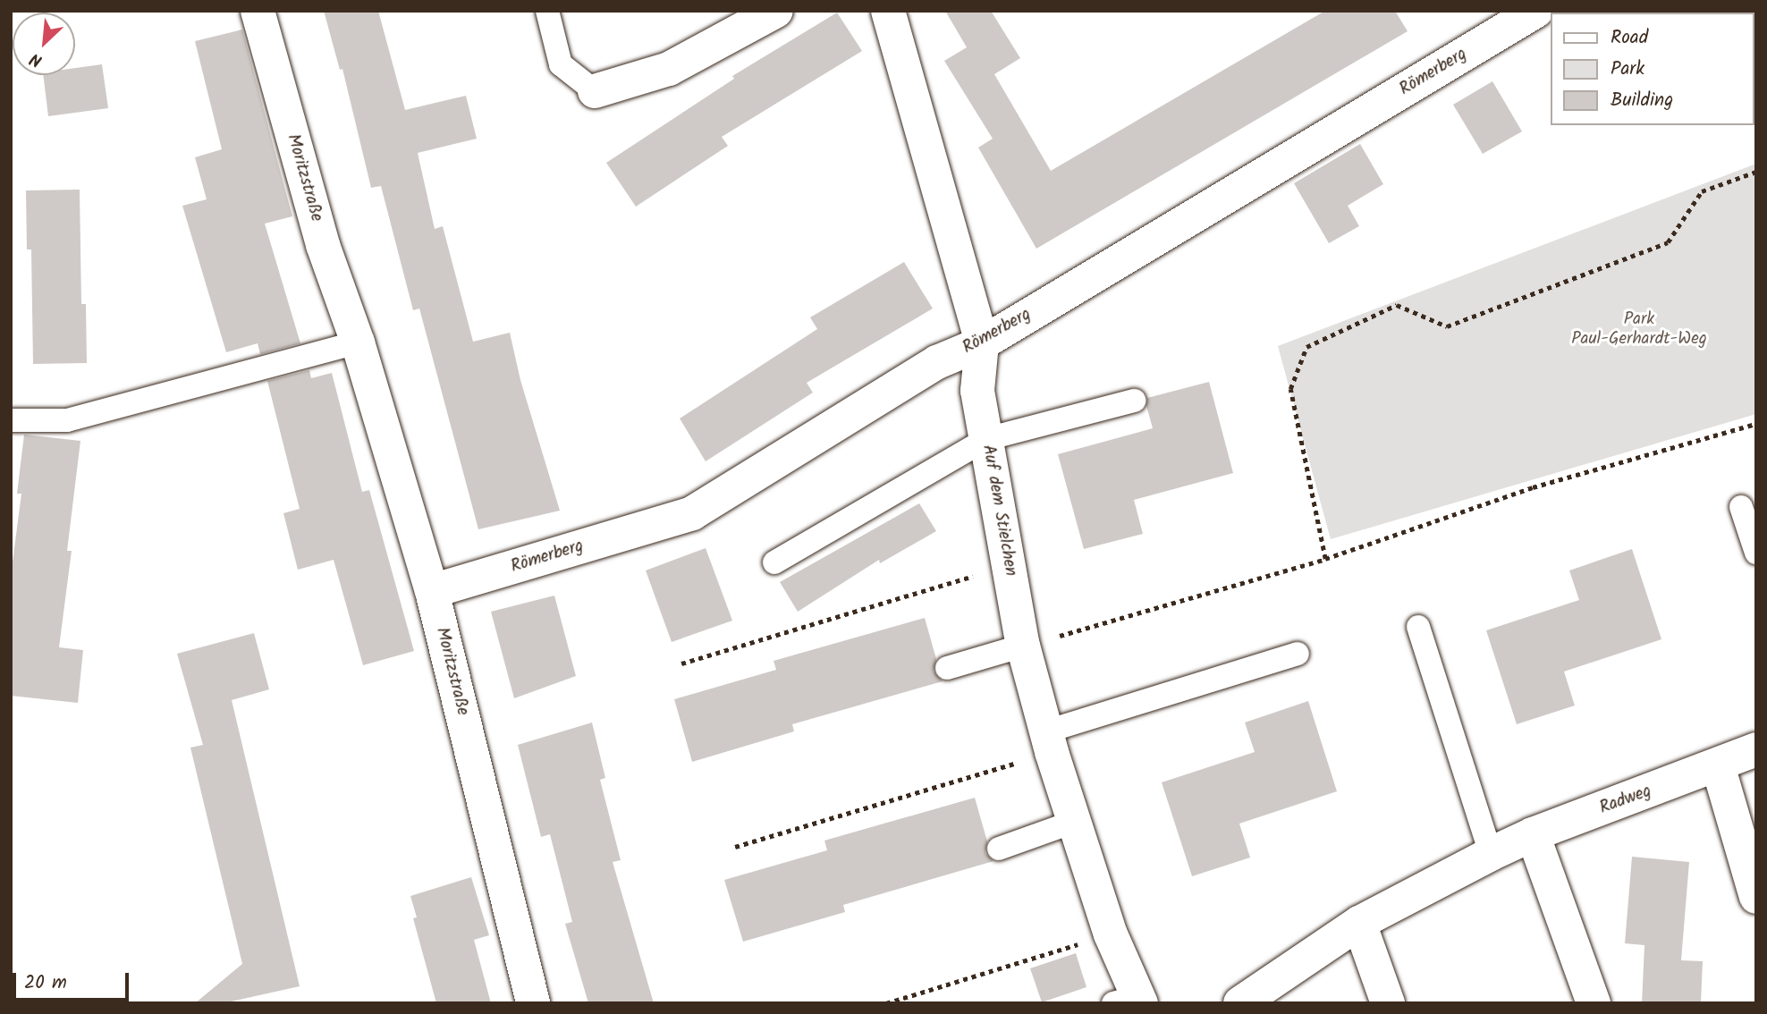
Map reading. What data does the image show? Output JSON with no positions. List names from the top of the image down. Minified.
{"streets":{"street":["Römerberg","Moritzstraße","Auf dem Stielchen","Radweg"]},"crossings":[["Römerberg","Moritzstraße"],["Römerberg","Auf dem Stielchen"]],"parks":["Park Paul-Gerhardt-Weg"],"legend":["Road","Park","Building"],"scale_bar":"20 m","north":"bottom left"}
